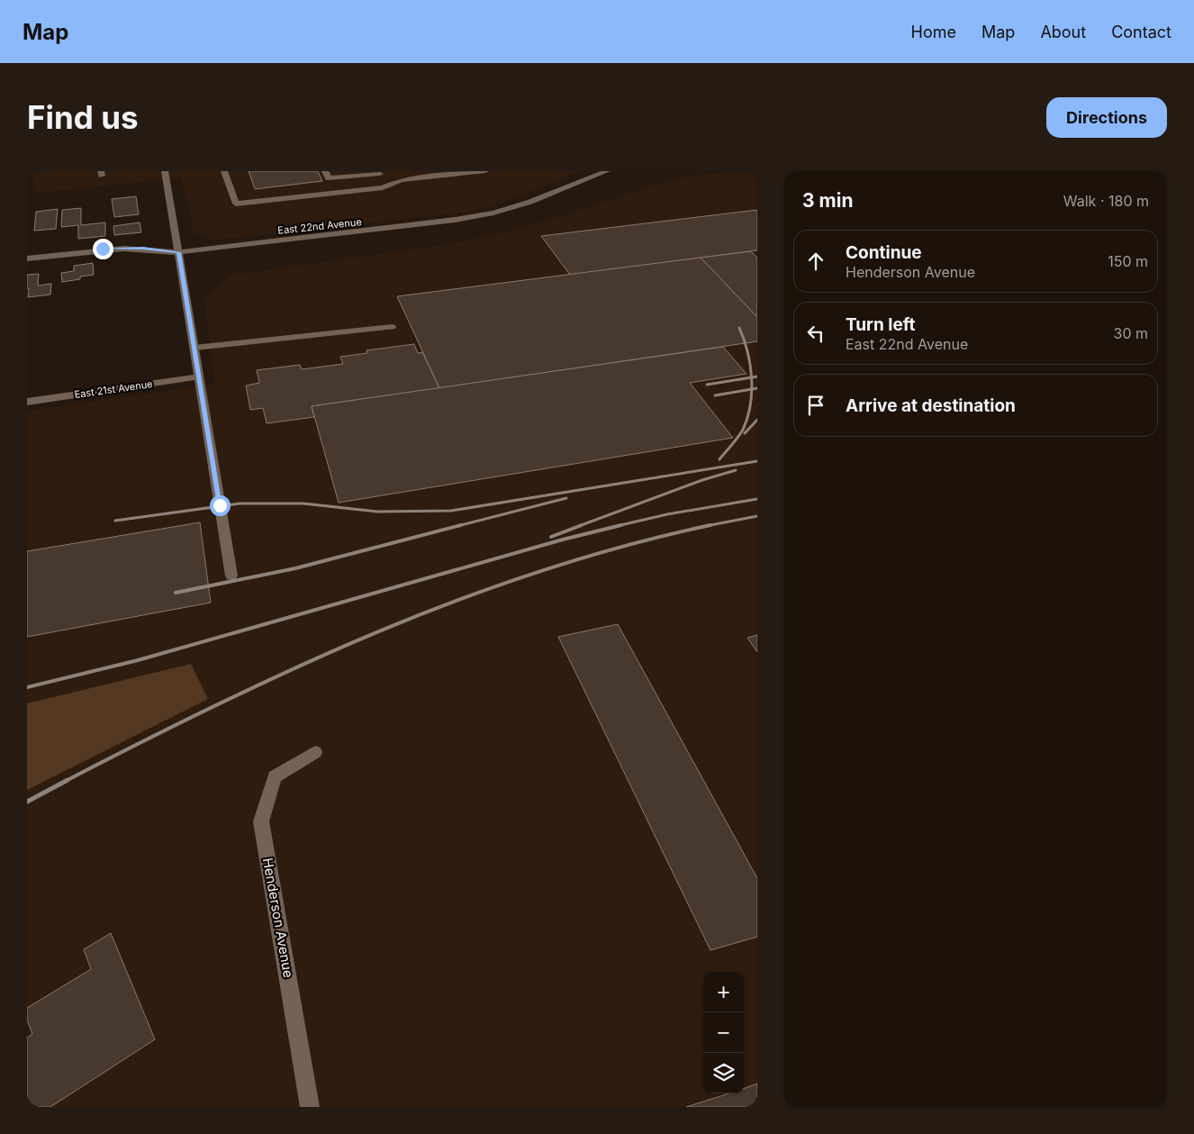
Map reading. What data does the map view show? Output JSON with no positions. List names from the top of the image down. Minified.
{"streets":{"street":["East 22nd Avenue","East 21st Avenue","Henderson Avenue"]},"page":{"header":"Map","nav":["Home","Map","About","Contact"],"buttons":"Directions","title":"Find us","heading":["3 min","Walk · 180 m"],"list":[["Continue","Henderson Avenue","150 m"],["Turn left","East 22nd Avenue","30 m"],"Arrive at destination"],"map_buttons":["+","−"]}}
